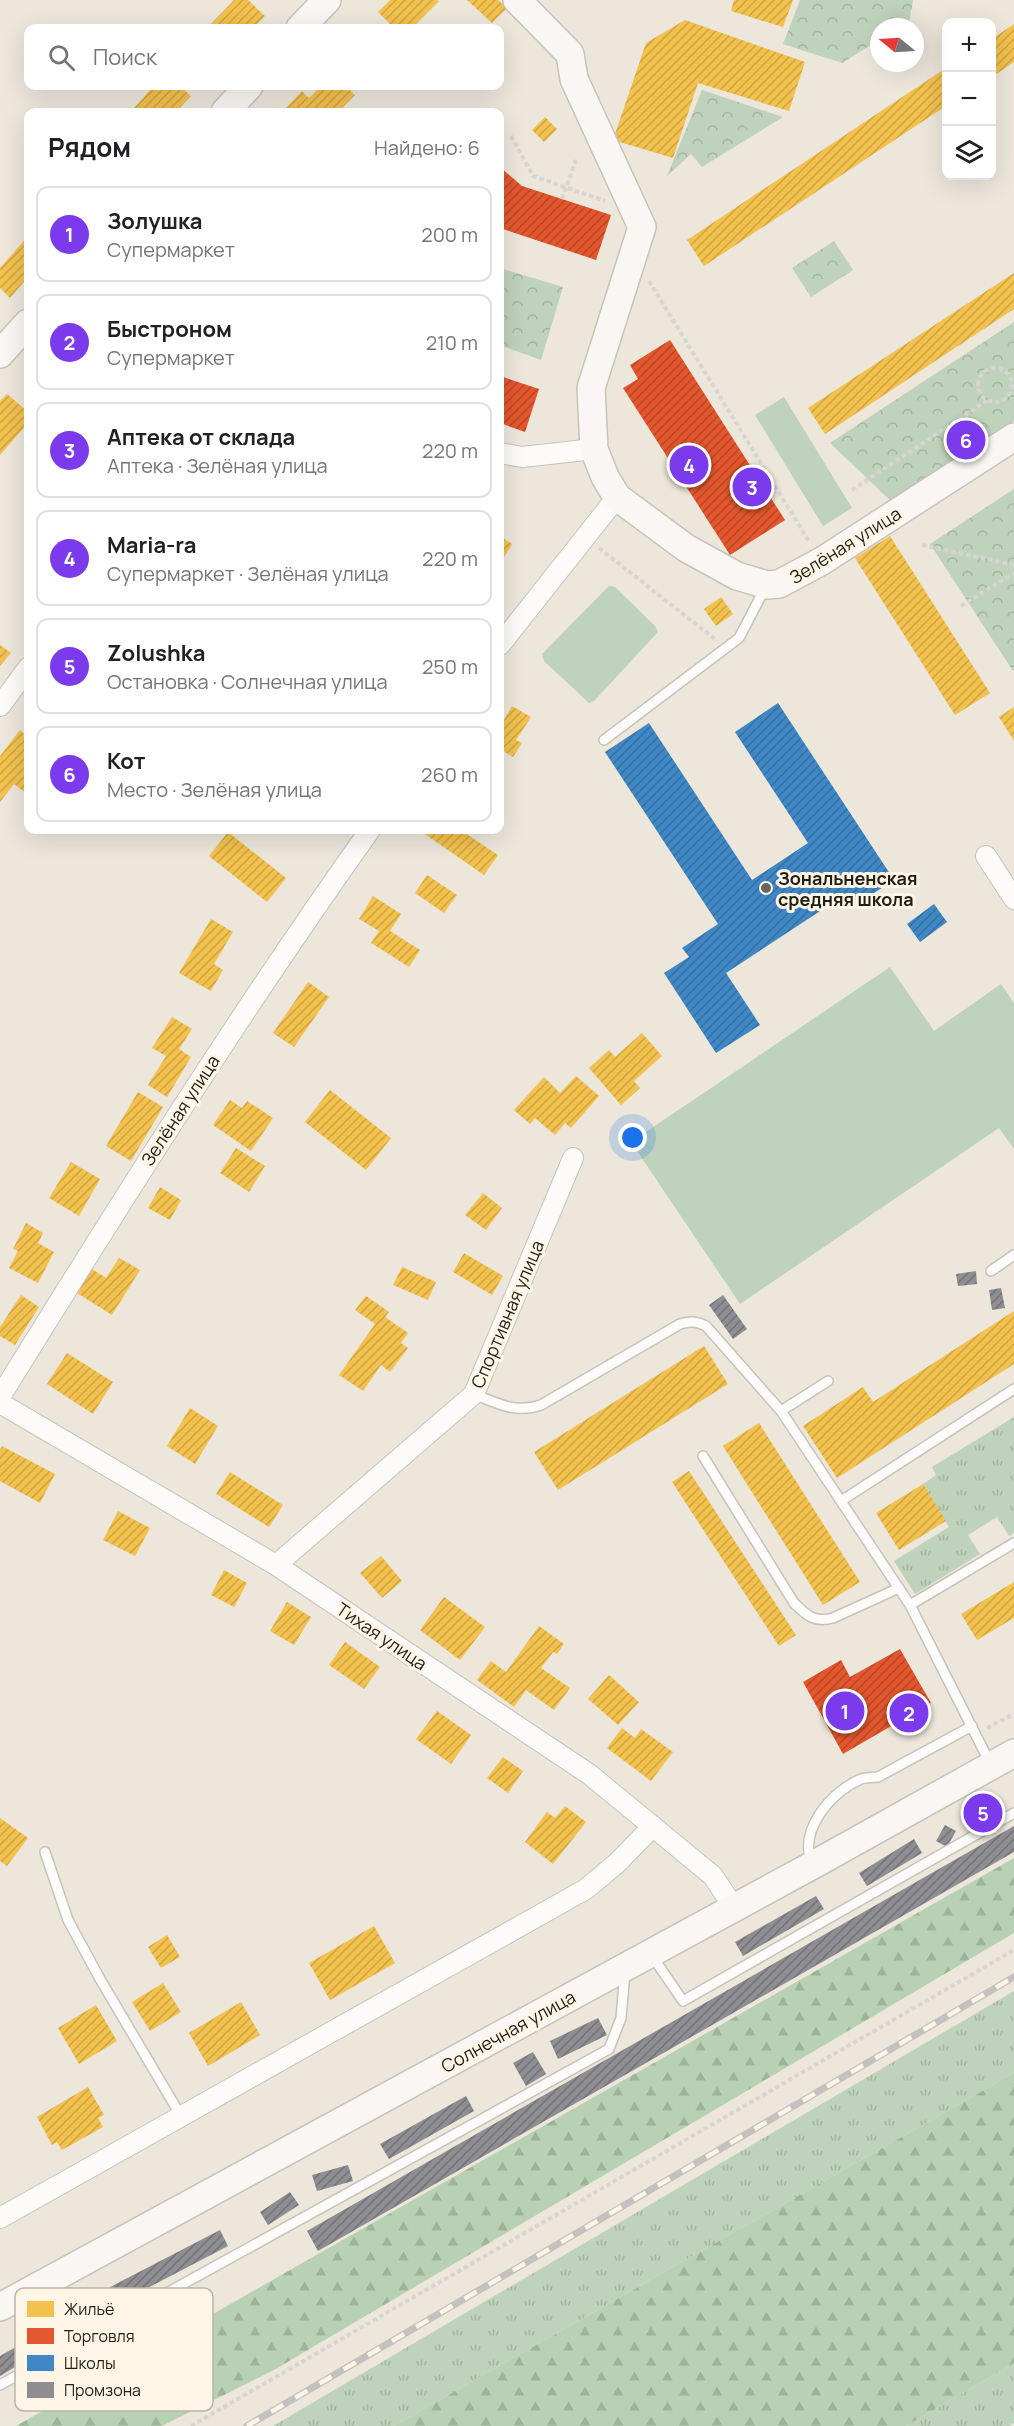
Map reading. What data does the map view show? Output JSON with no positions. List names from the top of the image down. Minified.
{"streets":{"street":["Зелёная улица","Спортивная улица","Тихая улица","Солнечная улица"]},"crossings":[["Спортивная улица","Тихая улица"],["Тихая улица","Солнечная улица"]],"places":["Зональненская средняя школа"],"legend":["Жильё","Торговля","Школы","Промзона"],"north":"left","page":{"map_buttons":["+","−"],"search":"Поиск","heading":["Рядом","Найдено: 6"],"list":[{"mark":"1","name":"Золушка","note":"Супермаркет","value":"200 m"},{"mark":"2","name":"Быстроном","note":"Супермаркет","value":"210 m"},{"mark":"3","name":"Аптека от склада","note":"Аптека · Зелёная улица","value":"220 m"},{"mark":"4","name":"Maria-ra","note":"Супермаркет · Зелёная улица","value":"220 m"},{"mark":"5","name":"Zolushka","note":"Остановка · Солнечная улица","value":"250 m"},{"mark":"6","name":"Кот","note":"Место · Зелёная улица","value":"260 m"}],"pins":["6","4","3","1","2","5"]}}
